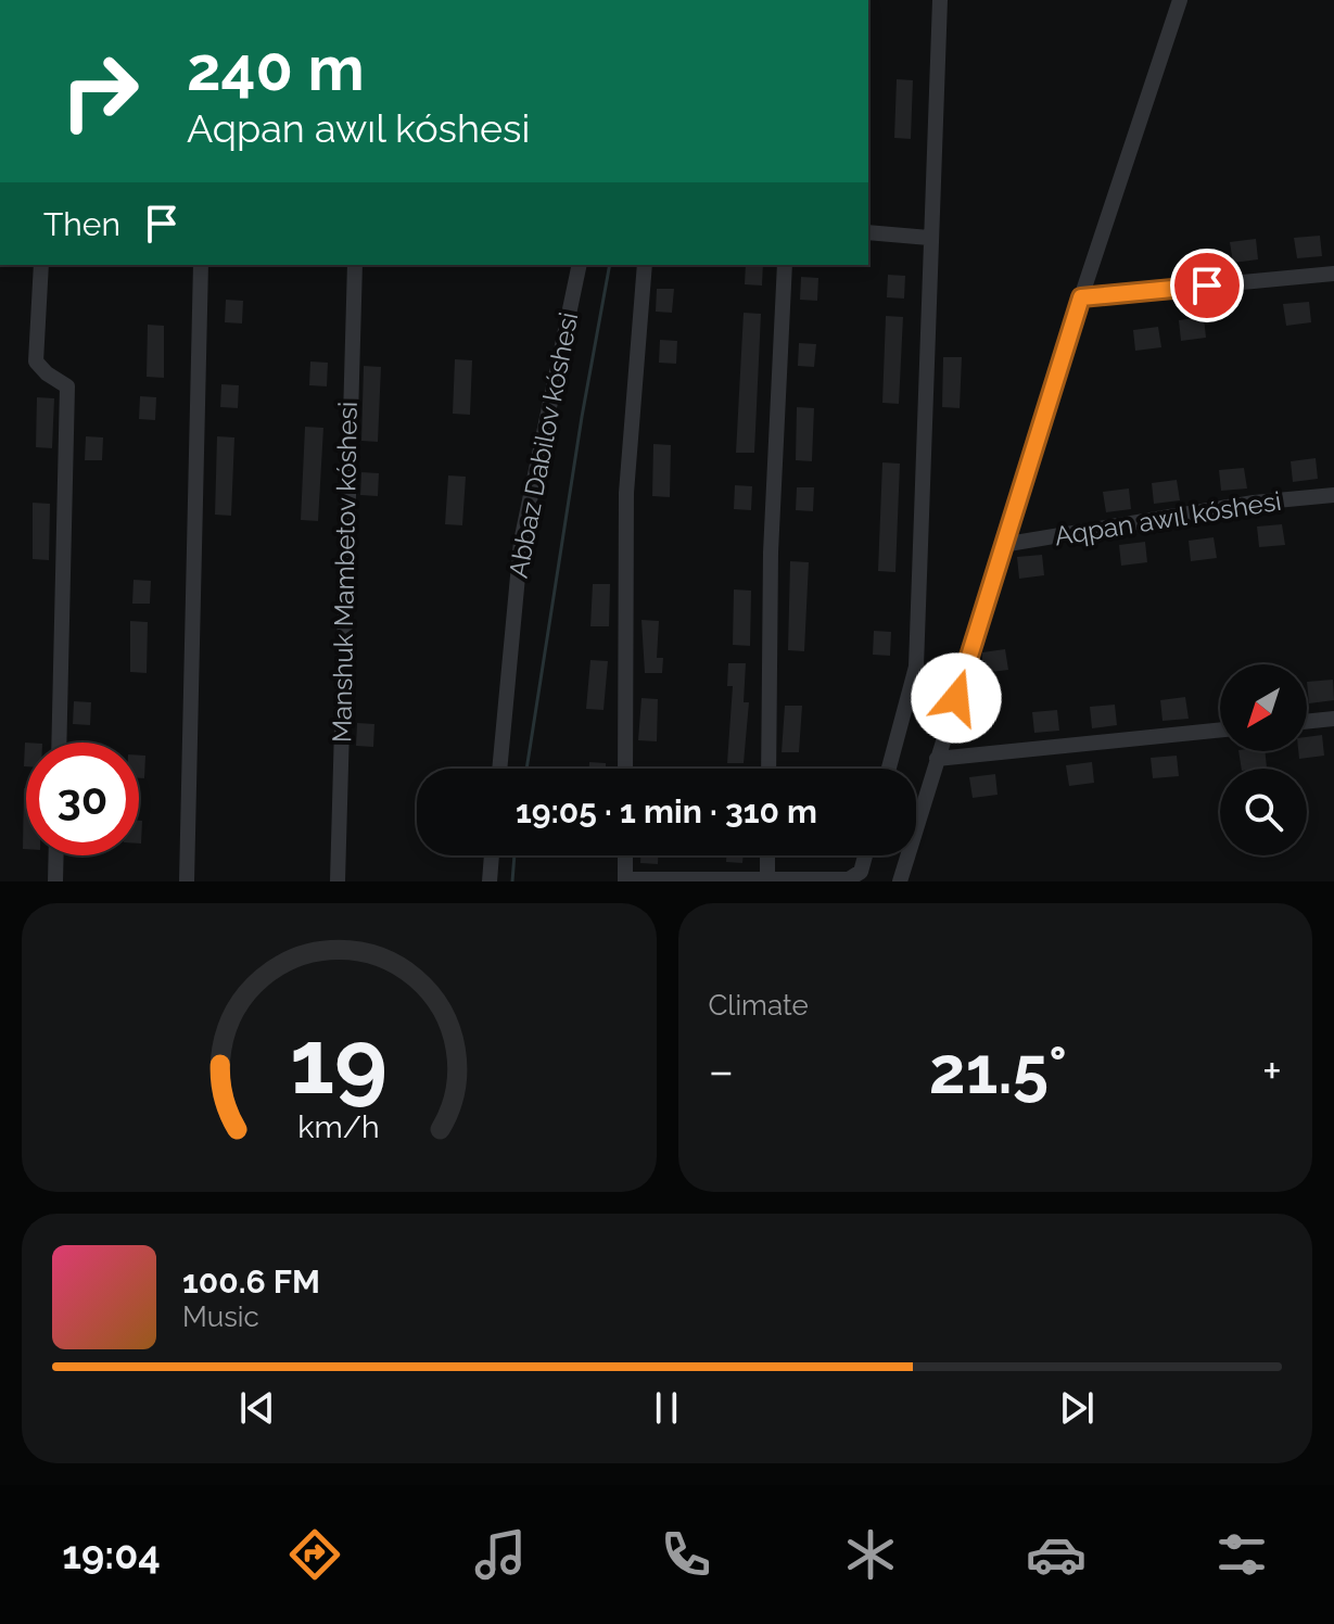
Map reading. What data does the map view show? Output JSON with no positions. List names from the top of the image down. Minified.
{"streets":{"street":["Abbaz Dabilov kóshesi","Aqpan awıl kóshesi","Manshuk Mambetov kóshesi"]},"north":"bottom left","page":{"turn":["240 m","Aqpan awıl kóshesi"],"then":"Then","limit":"30","trip":"19:05 · 1 min · 310 m","tile":"Climate","heat":["−","21.5°","+"],"song":["100.6 FM","Music"],"tabs":"19:04","gauge":["19","km/h"]}}
